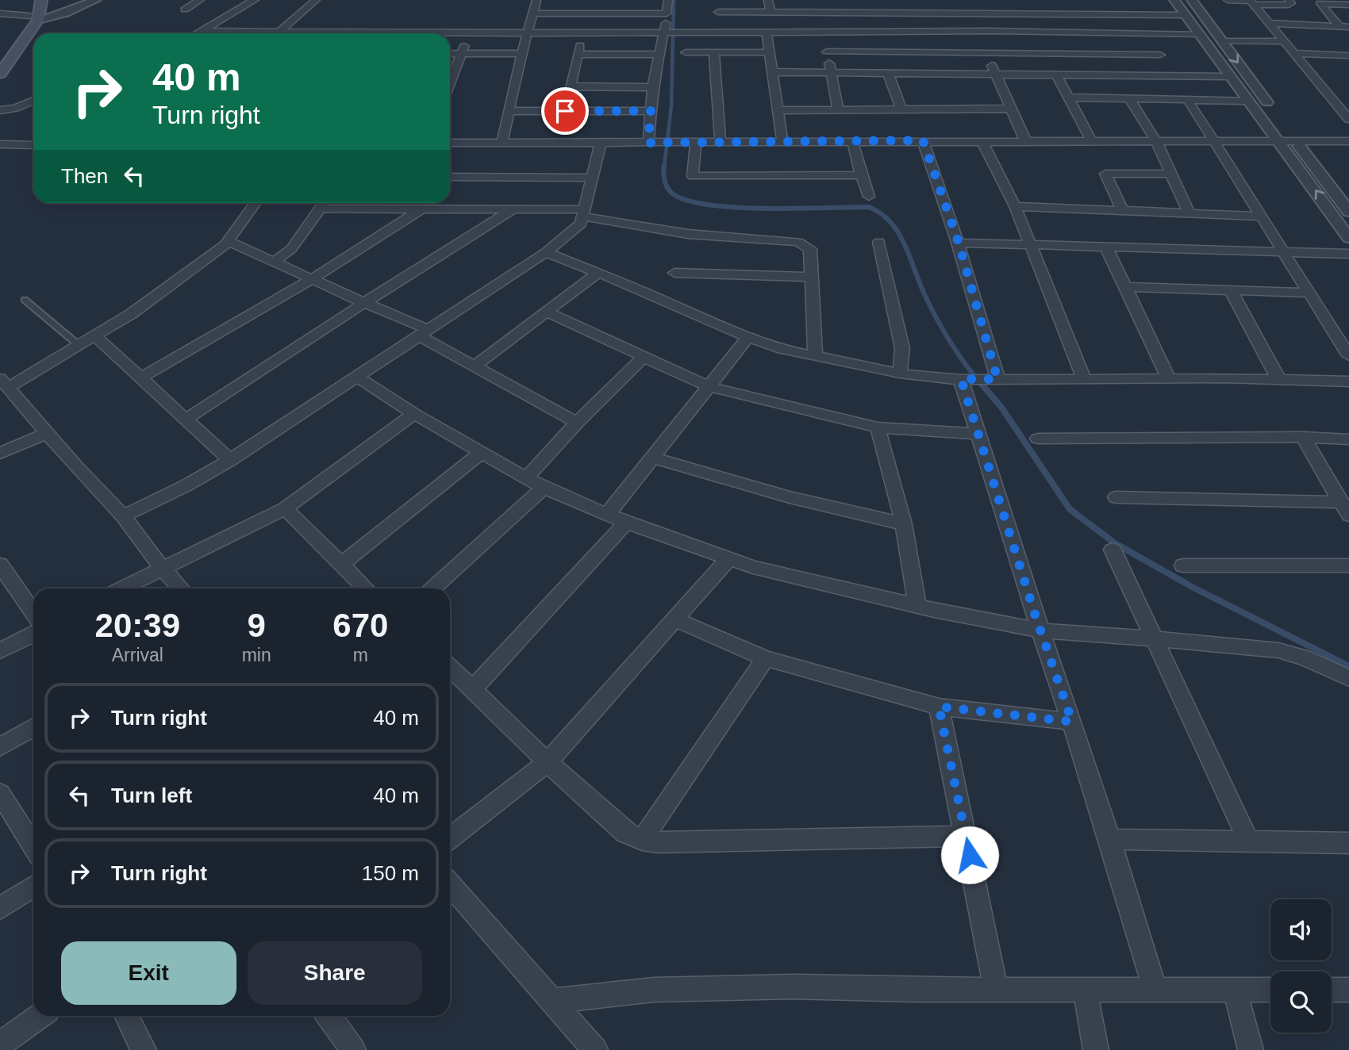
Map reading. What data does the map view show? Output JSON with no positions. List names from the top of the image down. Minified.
{"page":{"turn":["40 m","Turn right"],"then":"Then","eta":["20:39","Arrival","9","min","670","m"],"list":[{"name":"Turn right","value":"40 m"},{"name":"Turn left","value":"40 m"},{"name":"Turn right","value":"150 m"}],"buttons":["Exit","Share"]}}
